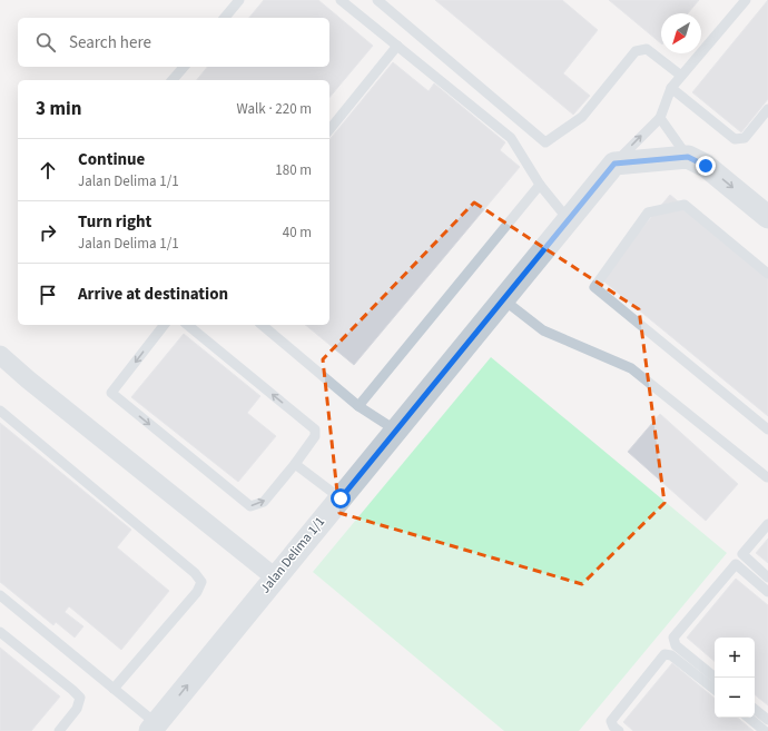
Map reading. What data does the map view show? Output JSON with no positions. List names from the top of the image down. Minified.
{"streets":{"street":["Jalan Delima 1/1"]},"north":"bottom left","page":{"search":"Search here","heading":["3 min","Walk · 220 m"],"list":[["Continue","Jalan Delima 1/1","180 m"],["Turn right","Jalan Delima 1/1","40 m"],"Arrive at destination"],"map_buttons":["+","−"]}}
